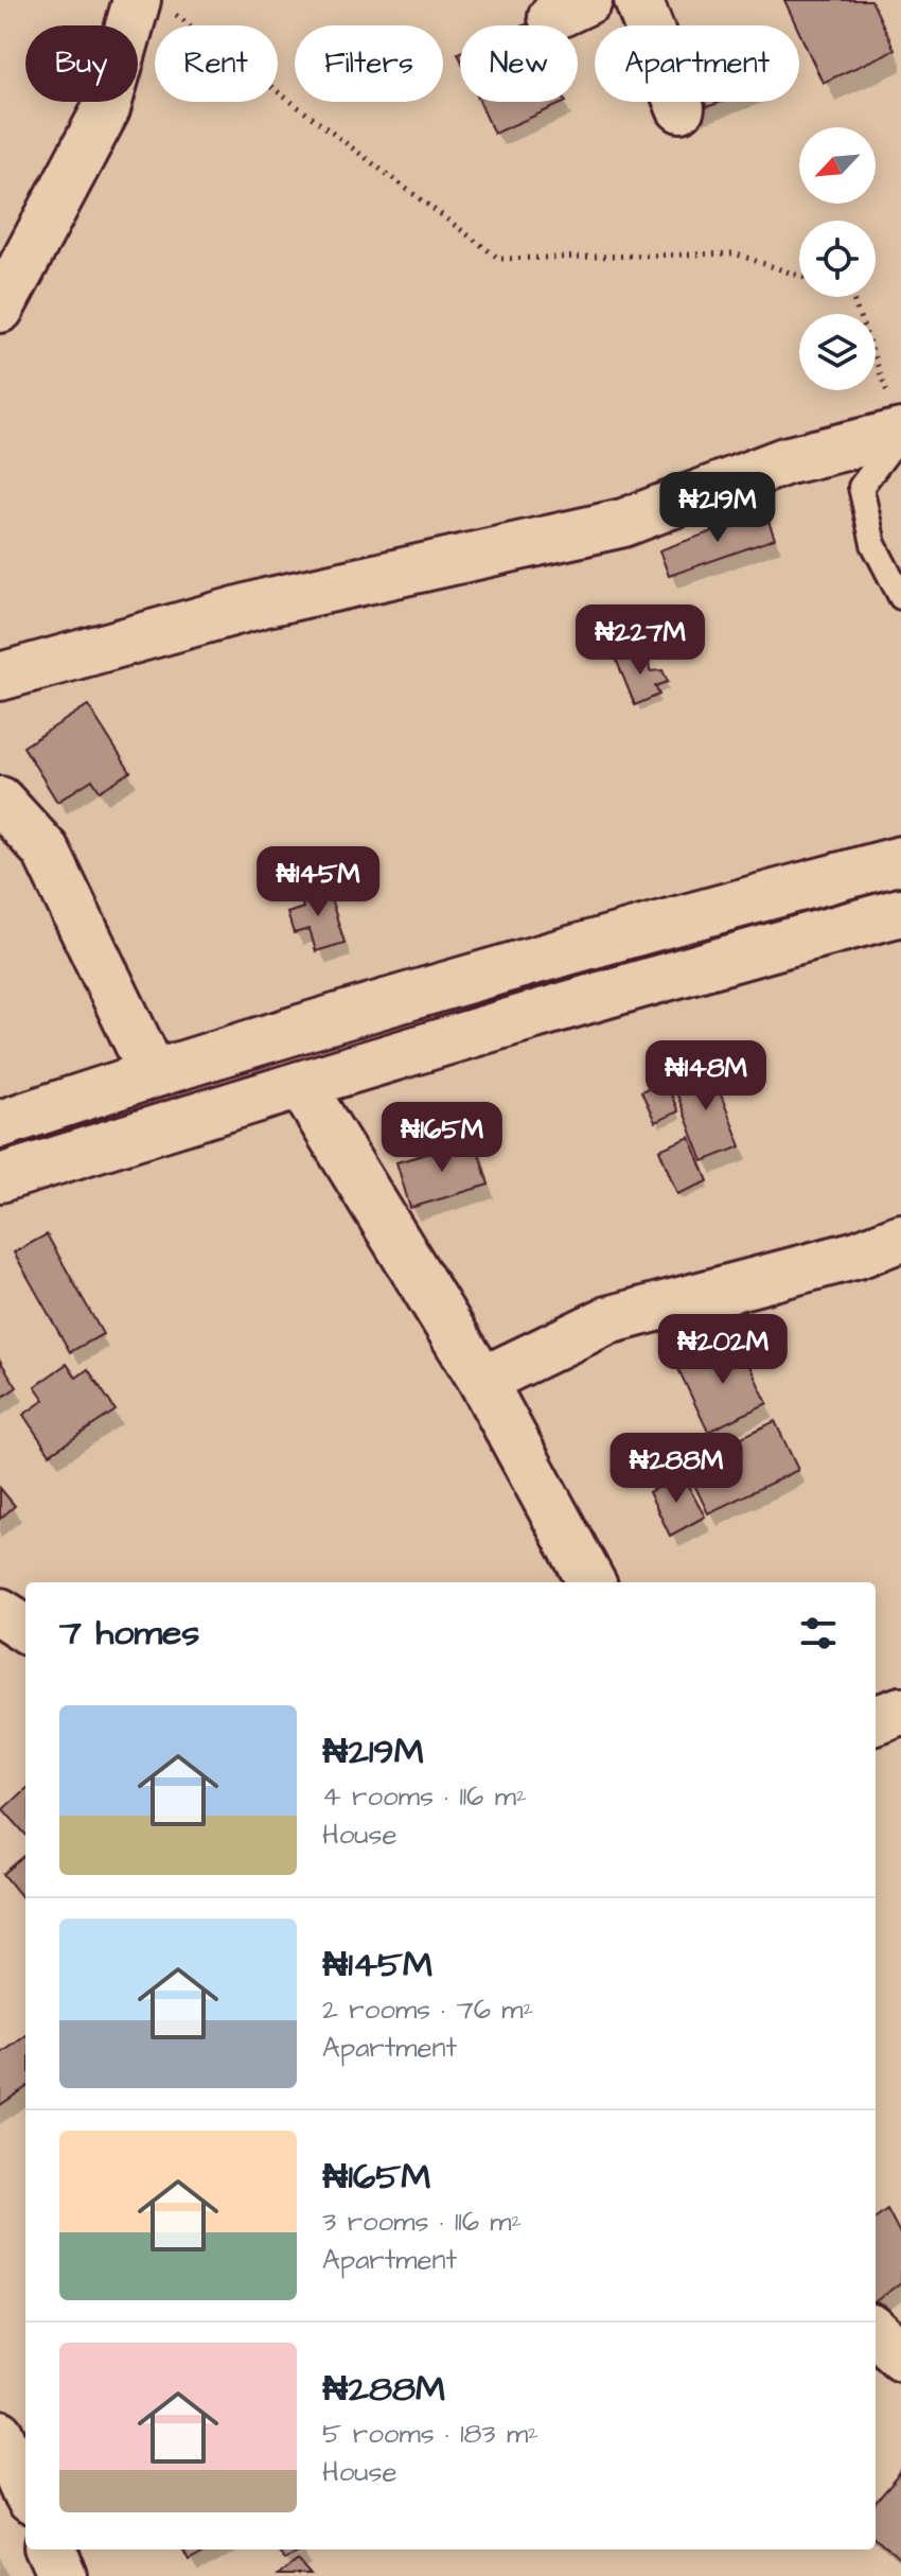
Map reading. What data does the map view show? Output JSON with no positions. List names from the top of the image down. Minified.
{"north":"bottom left","page":{"chip":["Buy","Rent","Filters","New","Apartment"],"price":["₦219M","₦227M","₦145M","₦148M","₦165M","₦202M","₦288M"],"heading":"7 homes","list":[{"name":"₦219M","note":"4 rooms · 116 m² · House"},{"name":"₦145M","note":"2 rooms · 76 m² · Apartment"},{"name":"₦165M","note":"3 rooms · 116 m² · Apartment"},{"name":"₦288M","note":"5 rooms · 183 m² · House"}]}}
